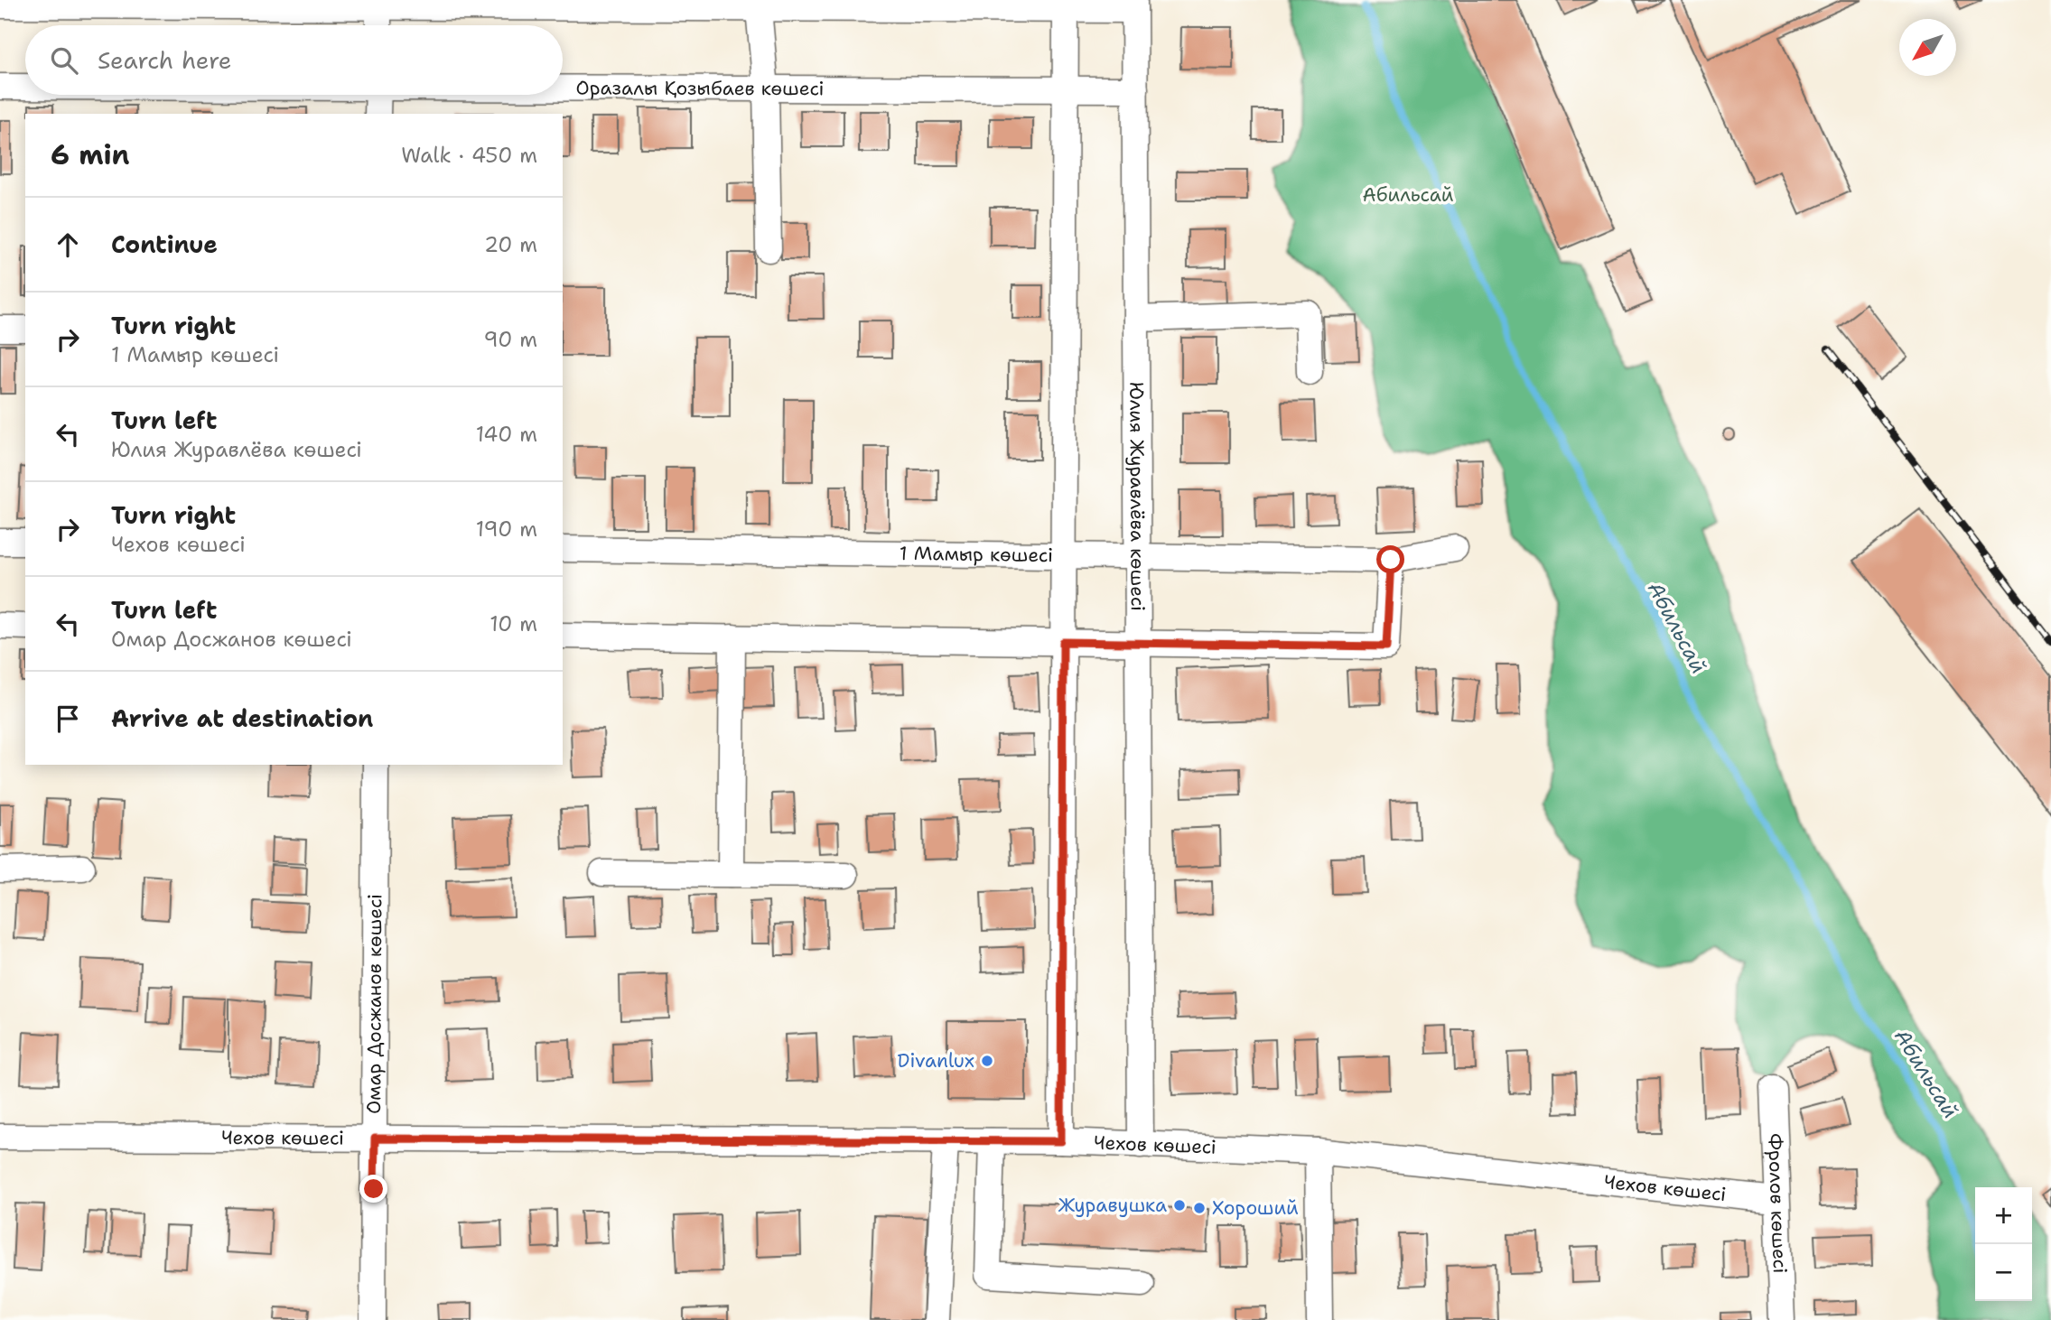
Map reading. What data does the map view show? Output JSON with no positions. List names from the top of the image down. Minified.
{"streets":{"street":["Оразалы Қозыбаев көшесі","Юлия Журавлёва көшесі","1 Мамыр көшесі","Омар Досжанов көшесі","Чехов көшесі","Фролов көшесі"]},"crossings":[["Оразалы Қозыбаев көшесі","Юлия Журавлёва көшесі"],["Юлия Журавлёва көшесі","1 Мамыр көшесі"],["Юлия Журавлёва көшесі","Чехов көшесі"],["Омар Досжанов көшесі","Чехов көшесі"],["Чехов көшесі","Фролов көшесі"]],"water":["Абильсай"],"parks":["Абильсай"],"places":["Divanlux","Журавушка","Хороший"],"north":"bottom left","page":{"search":"Search here","heading":["6 min","Walk · 450 m"],"list":[["Continue","20 m"],["Turn right","1 Мамыр көшесі","90 m"],["Turn left","Юлия Журавлёва көшесі","140 m"],["Turn right","Чехов көшесі","190 m"],["Turn left","Омар Досжанов көшесі","10 m"],"Arrive at destination"],"map_buttons":["+","−"]}}
